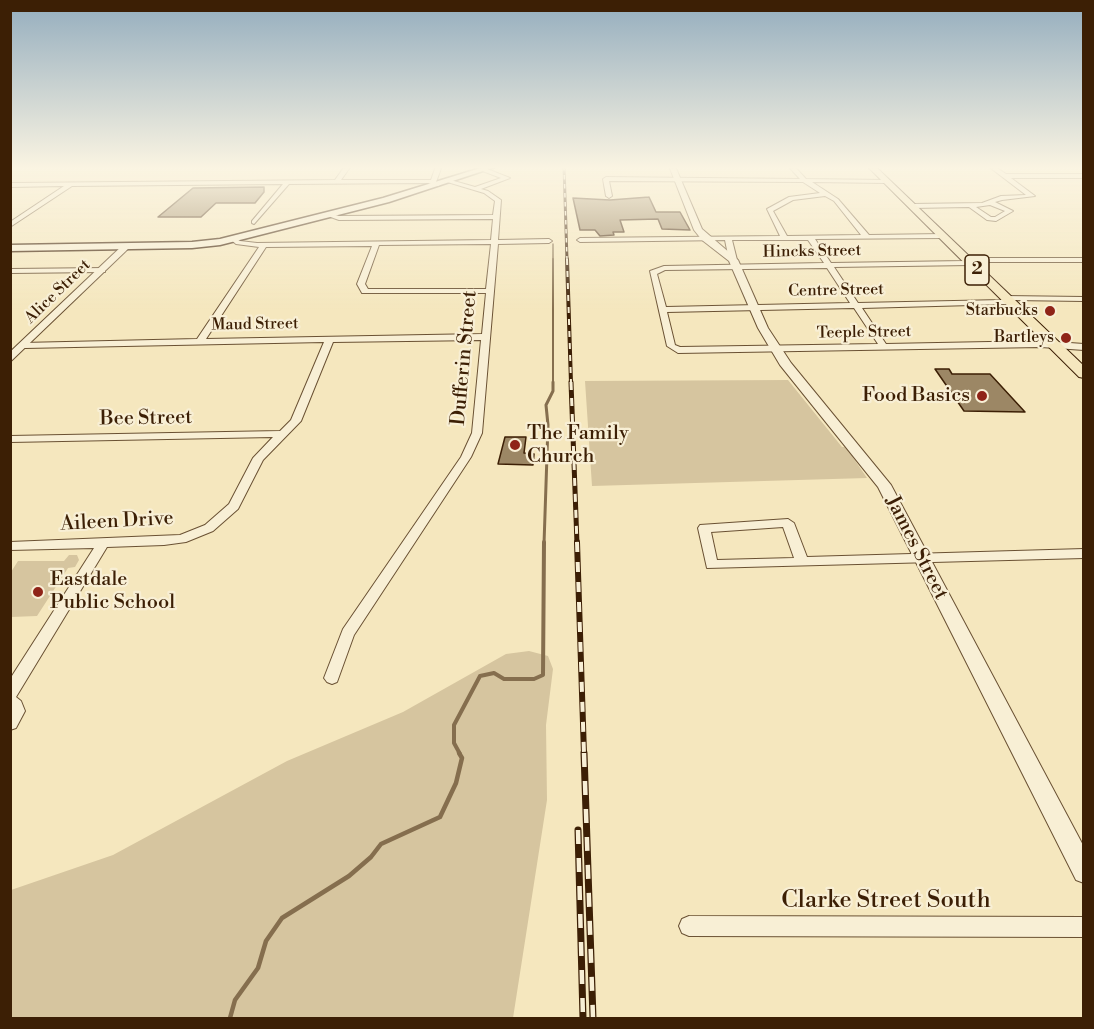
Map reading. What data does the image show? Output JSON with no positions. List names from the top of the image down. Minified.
{"streets":{"main road":["2"],"street":["Hincks Street","Centre Street","Alice Street","Maud Street","Teeple Street","Dufferin Street","Bee Street","Aileen Drive","James Street","Clarke Street South"]},"crossings":[["Hincks Street","2"],["Hincks Street","Centre Street"],["Hincks Street","Teeple Street"],["Hincks Street","James Street"],["2","Centre Street"],["2","Teeple Street"],["Centre Street","Teeple Street"],["Centre Street","James Street"],["Alice Street","Maud Street"],["Maud Street","Dufferin Street"],["Maud Street","Aileen Drive"],["Teeple Street","James Street"],["Bee Street","Aileen Drive"]],"places":["Starbucks","Bartleys","Food Basics","The Family Church","Eastdale Public School"]}
